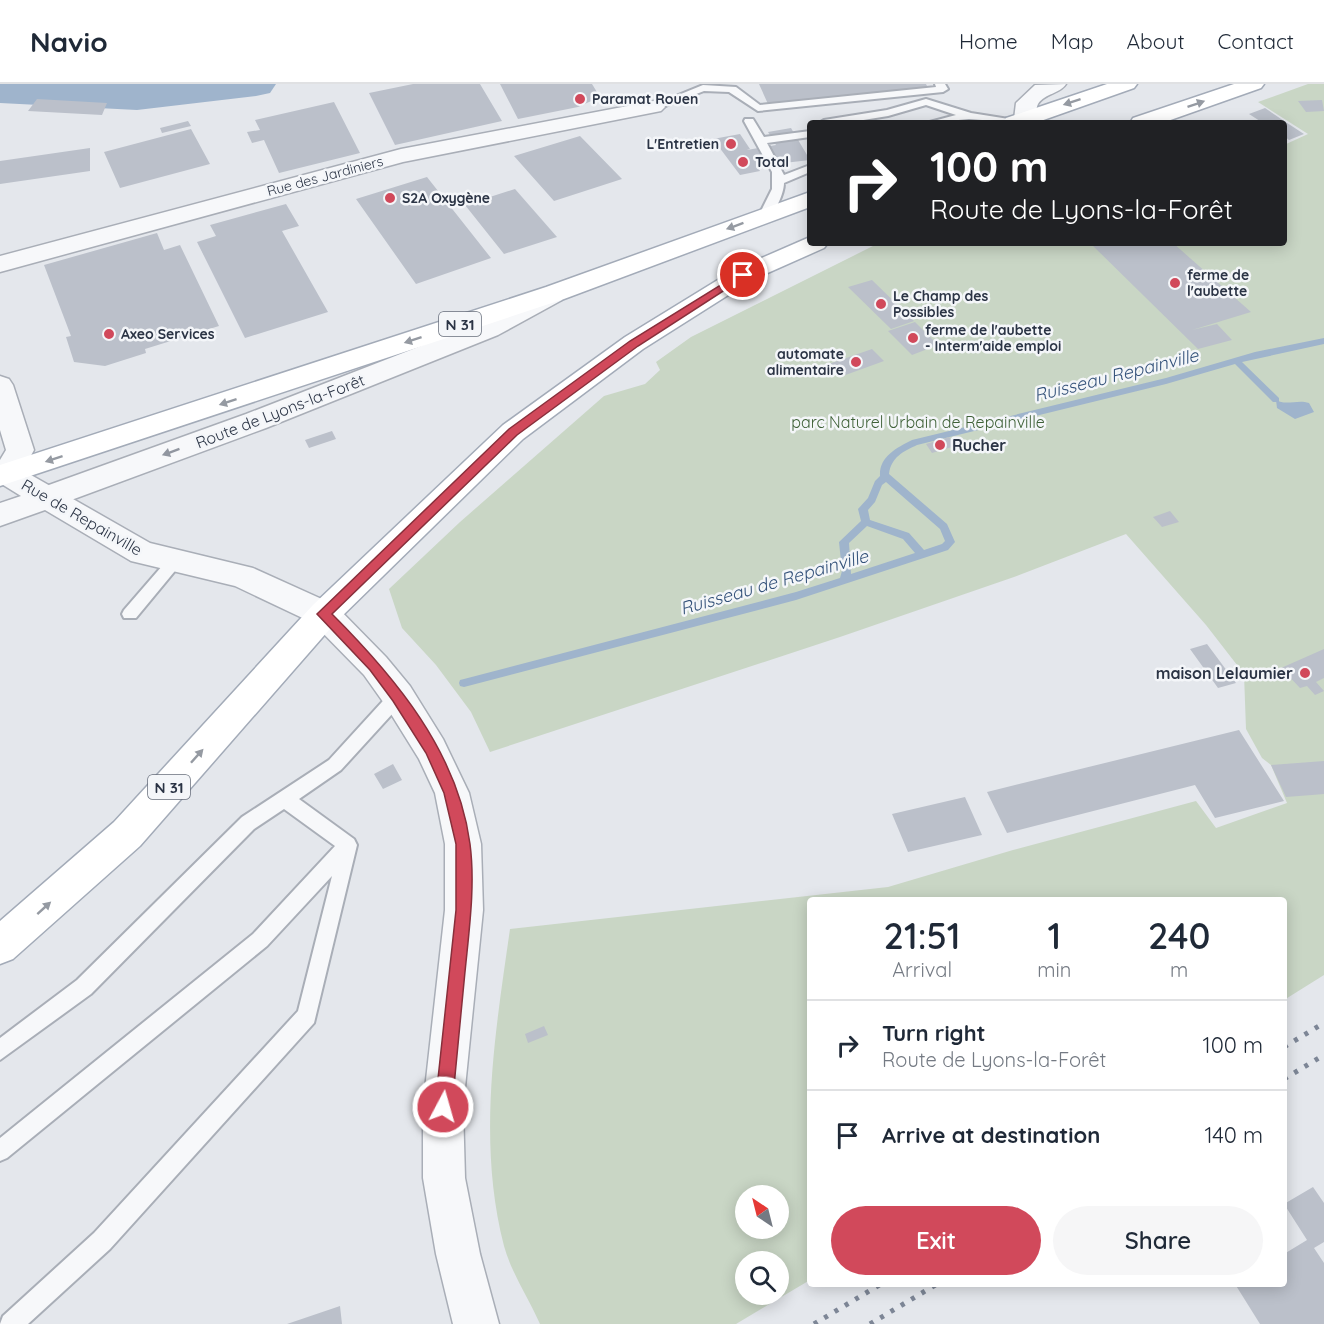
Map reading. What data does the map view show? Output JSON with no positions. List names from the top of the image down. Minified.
{"streets":{"main road":["N 31","Route de Lyons-la-Forêt"],"street":["Rue des Jardiniers","Rue de Repainville"]},"crossings":[["N 31","Rue de Repainville"],["Route de Lyons-la-Forêt","Rue de Repainville"]],"water":["Ruisseau Repainville","Ruisseau de Repainville"],"parks":["parc Naturel Urbain de Repainville"],"places":["Paramat Rouen","L'Entretien","Total","S2A Oxygène","ferme de l'aubette","Le Champ des Possibles","Axeo Services","ferme de l'aubette - Interm'aide emploi","automate alimentaire","Rucher","maison Lelaumier"],"north":"top left","page":{"header":"Navio","nav":["Home","Map","About","Contact"],"turn":["100 m","Route de Lyons-la-Forêt"],"eta":["21:51","Arrival","1","min","240","m"],"list":[{"name":"Turn right","note":"Route de Lyons-la-Forêt","value":"100 m"},{"name":"Arrive at destination","value":"140 m"}],"buttons":["Exit","Share"]}}
